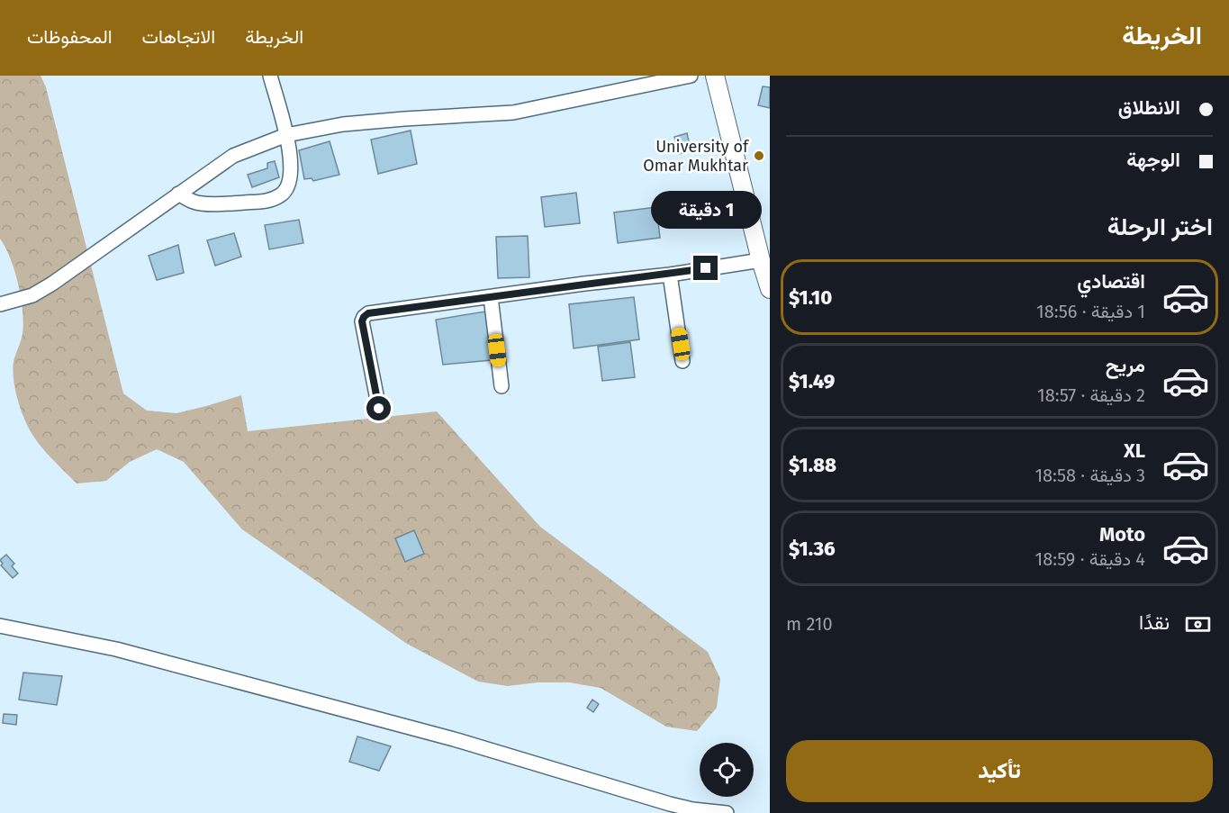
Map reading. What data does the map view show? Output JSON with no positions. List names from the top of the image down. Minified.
{"places":["University of Omar Mukhtar"],"page":{"header":"الخريطة","nav":["الخريطة","الاتجاهات","المحفوظات"],"banner":["الانطلاق","الوجهة"],"bubble":"1 دقيقة","heading":"اختر الرحلة","list":[{"name":"اقتصادي","note":"1 دقيقة · 18:56","value":"$1.10"},{"name":"مريح","note":"2 دقيقة · 18:57","value":"$1.49"},{"name":"XL","note":"3 دقيقة · 18:58","value":"$1.88"},{"name":"Moto","note":"4 دقيقة · 18:59","value":"$1.36"}],"pay":["نقدًا","210 m"],"buttons":"تأكيد"}}
